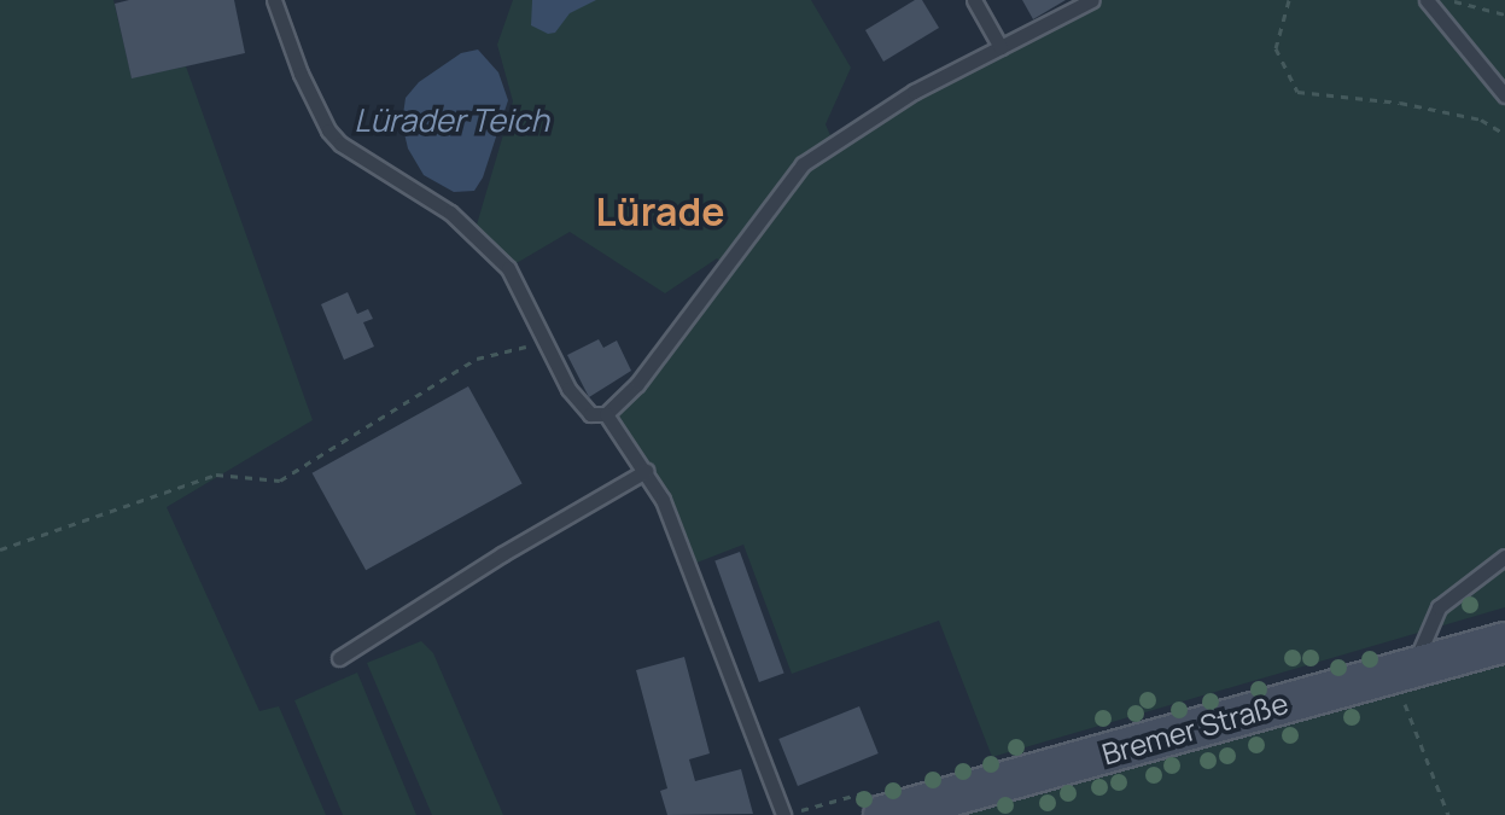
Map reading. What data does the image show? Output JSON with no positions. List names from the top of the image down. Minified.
{"streets":{"main road":["Bremer Straße"]},"districts":["Lürade"],"water":["Lürader Teich"]}
